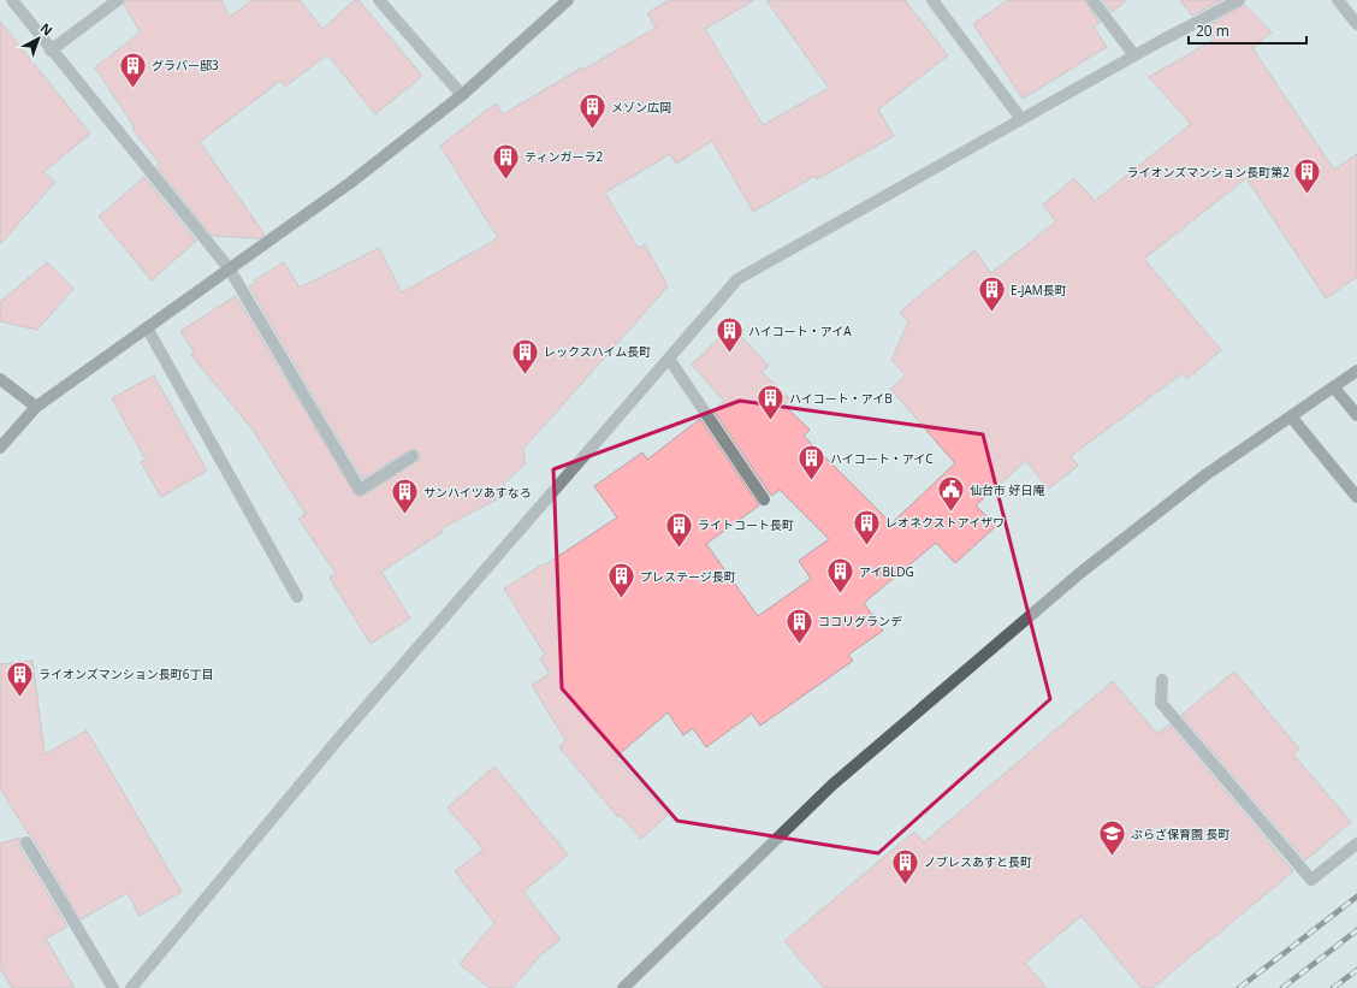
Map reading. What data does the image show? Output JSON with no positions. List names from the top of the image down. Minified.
{"places":{"building":["グラバー邸3","メゾン広岡","ティンガーラ2","ライオンズマンション長町第2","E-JAM長町","ハイコート・アイA","レックスハイム長町","ハイコート・アイB","ハイコート・アイC","サンハイツあすなろ","レオネクストアイザワ","ライトコート長町","アイBLDG","プレステージ長町","ココリグランデ","ライオンズマンション長町6丁目","ノブレスあすと長町"],"public building":["仙台市 好日庵"],"school or university":["ぷらざ保育園 長町"]},"scale_bar":"20 m","north":"top right"}
